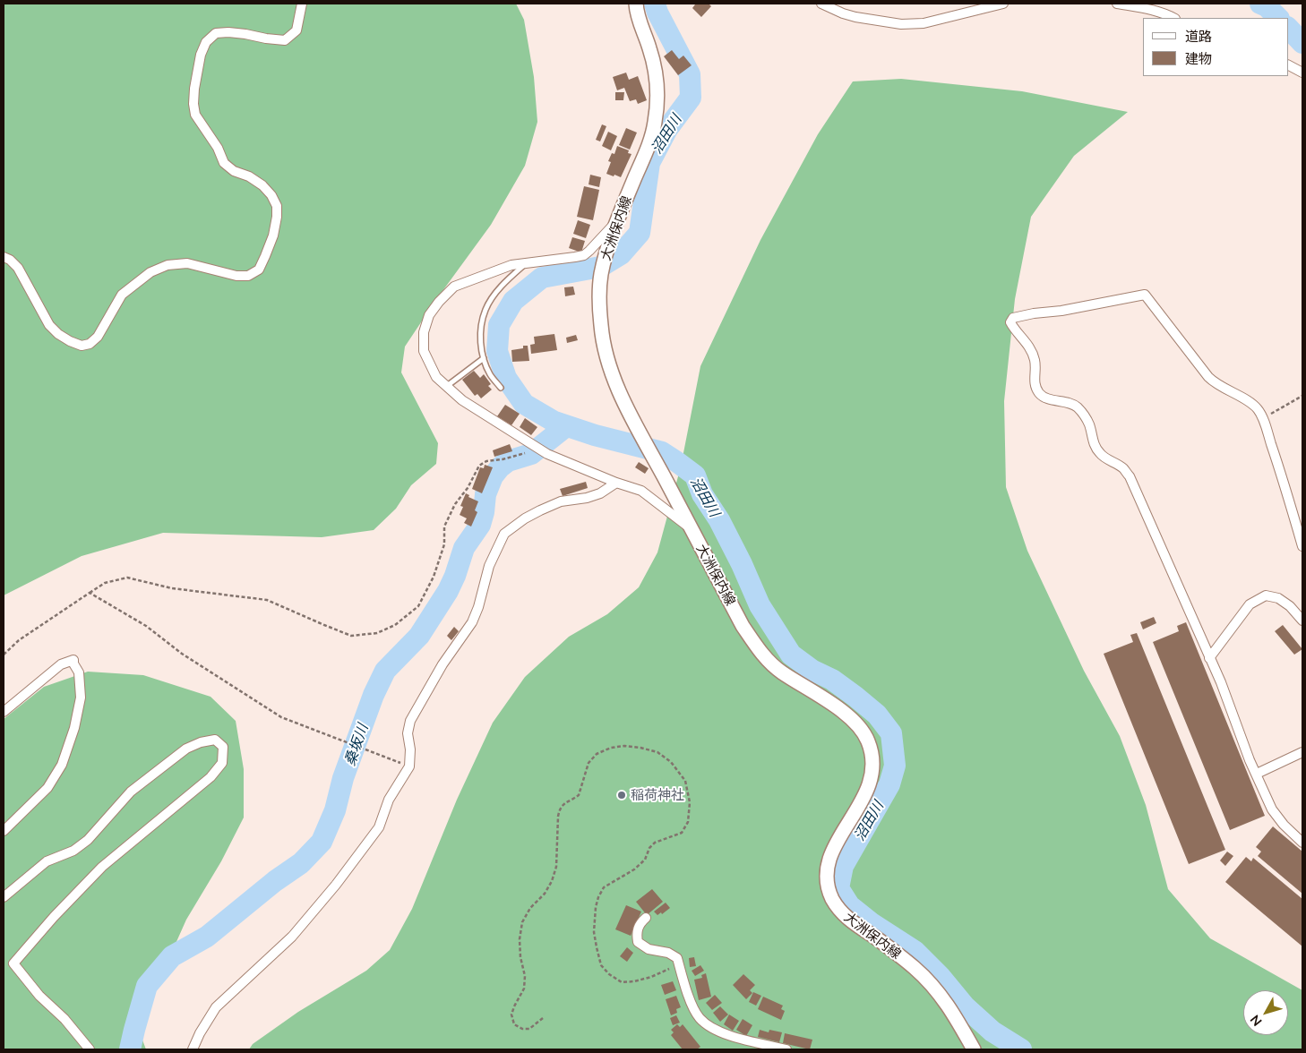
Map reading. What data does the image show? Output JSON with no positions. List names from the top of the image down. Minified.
{"streets":{"main road":["大洲保内線"]},"water":["沼田川","桑坂川"],"places":["稲荷神社"],"legend":["道路","建物"],"north":"bottom left"}
